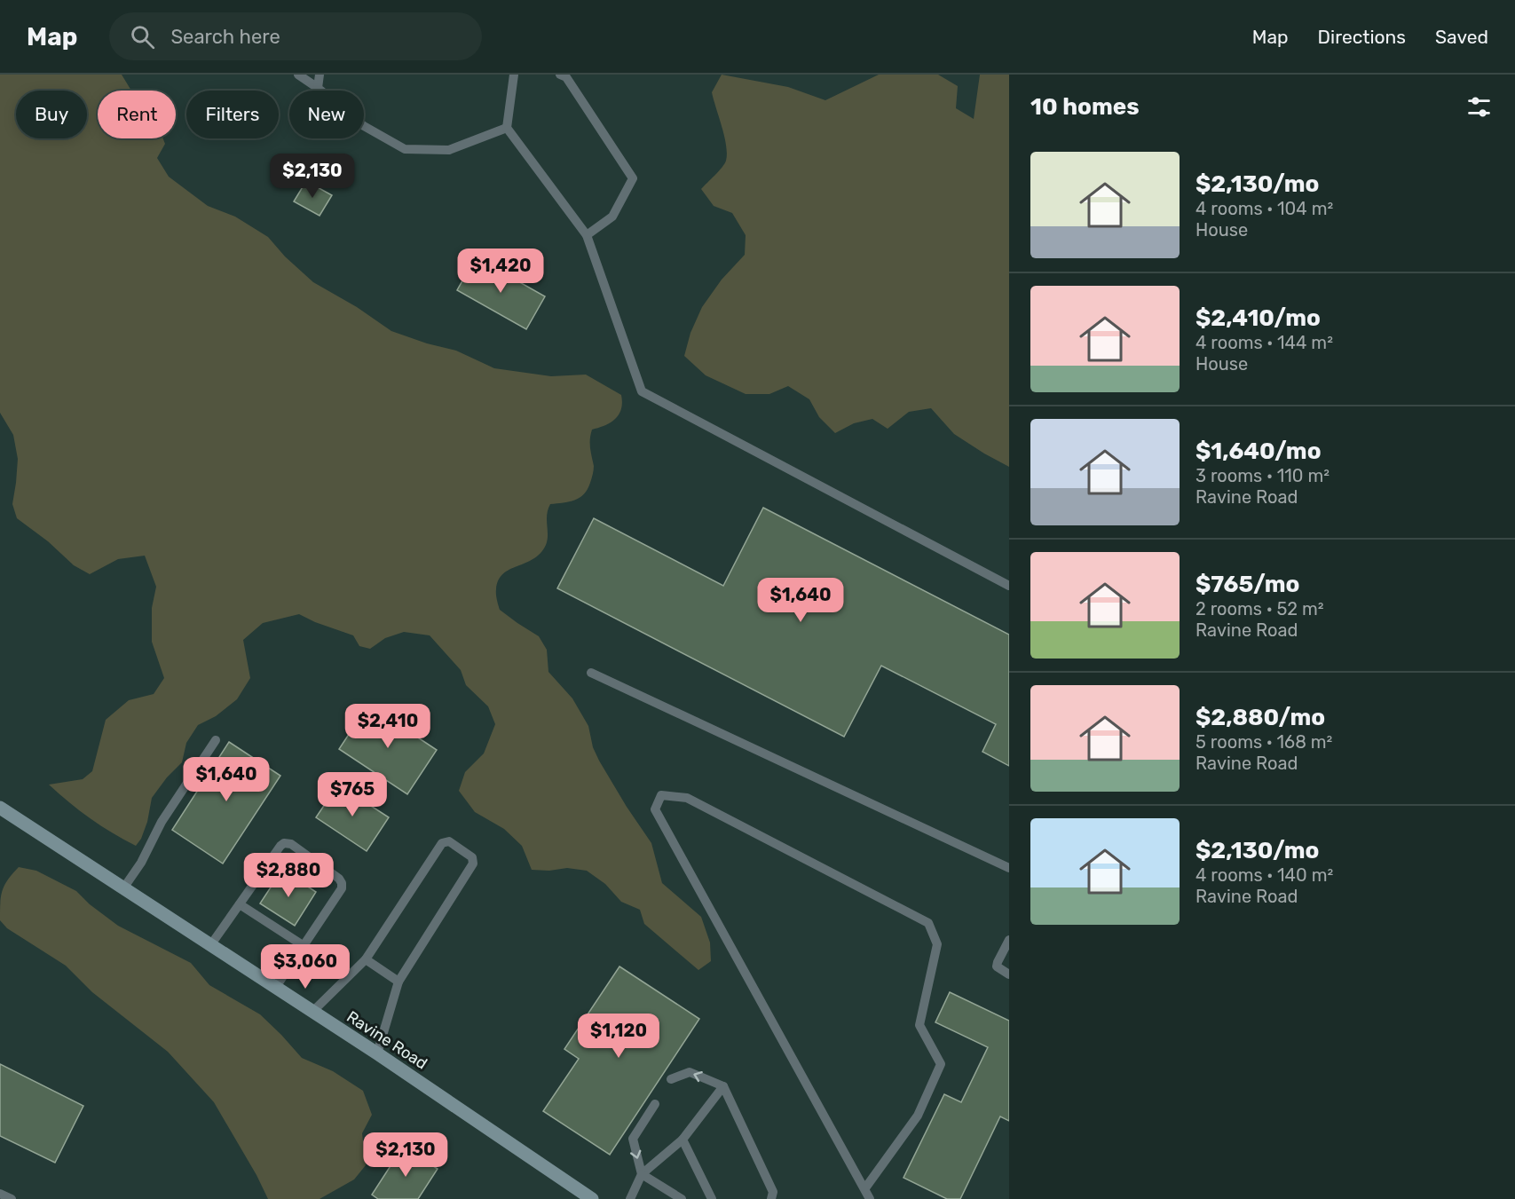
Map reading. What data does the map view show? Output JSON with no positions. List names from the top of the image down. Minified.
{"streets":{"street":["Ravine Road"]},"page":{"header":"Map","search":"Search here","nav":["Map","Directions","Saved"],"heading":"10 homes","chip":["Buy","Rent","Filters","New"],"list":[{"name":"$2,130/mo","note":"4 rooms · 104 m² · House"},{"name":"$2,410/mo","note":"4 rooms · 144 m² · House"},{"name":"$1,640/mo","note":"3 rooms · 110 m² · Ravine Road"},{"name":"$765/mo","note":"2 rooms · 52 m² · Ravine Road"},{"name":"$2,880/mo","note":"5 rooms · 168 m² · Ravine Road"},{"name":"$2,130/mo","note":"4 rooms · 140 m² · Ravine Road"}],"price":["$2,130","$1,420","$1,640","$2,410","$1,640","$765","$2,880","$3,060","$1,120","$2,130"]}}
